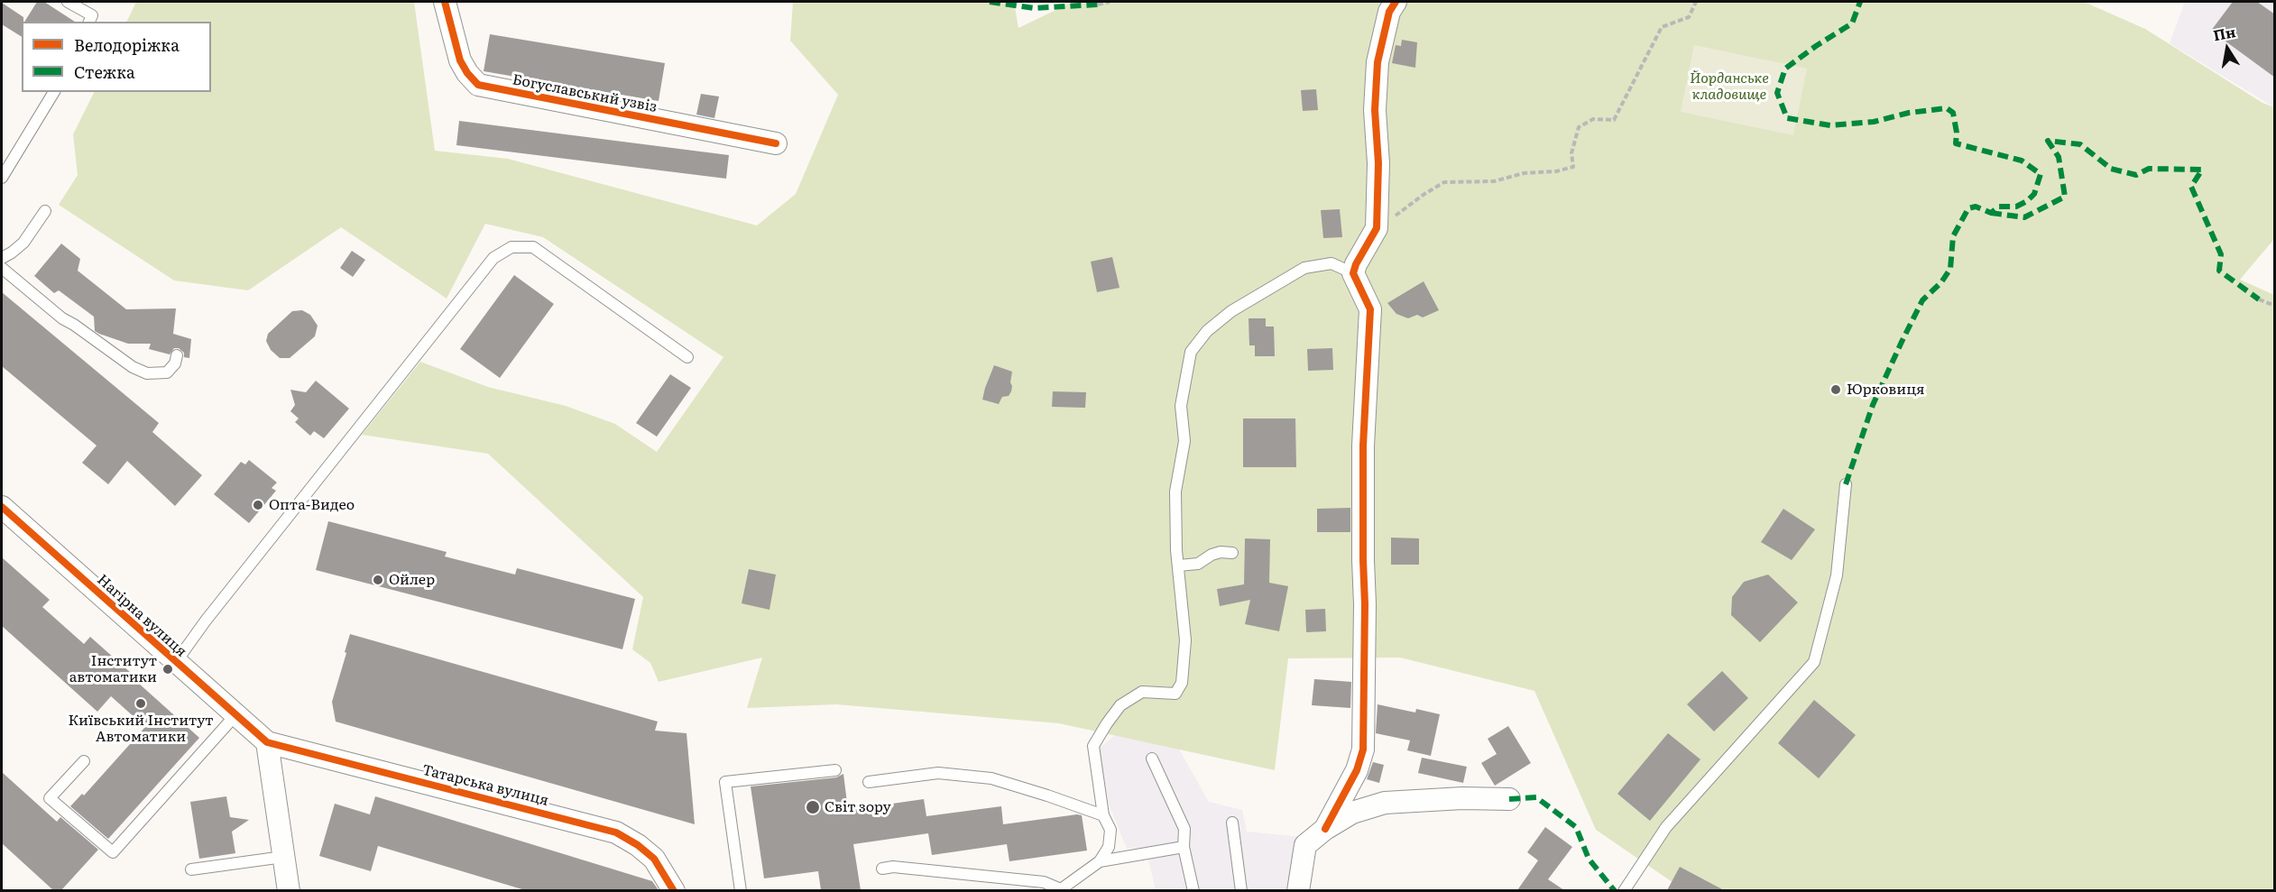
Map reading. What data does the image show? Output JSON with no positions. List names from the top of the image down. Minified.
{"streets":{"street":["Богуславський узвіз","Нагірна вулиця","Татарська вулиця"]},"crossings":[["Нагірна вулиця","Татарська вулиця"]],"parks":["Йорданське кладовище"],"places":["Юрковиця","Опта-Видео","Ойлер","Інститут автоматики","Київський Інститут Автоматики","Світ зору"],"legend":["Велодоріжка","Стежка"],"north":"top"}
